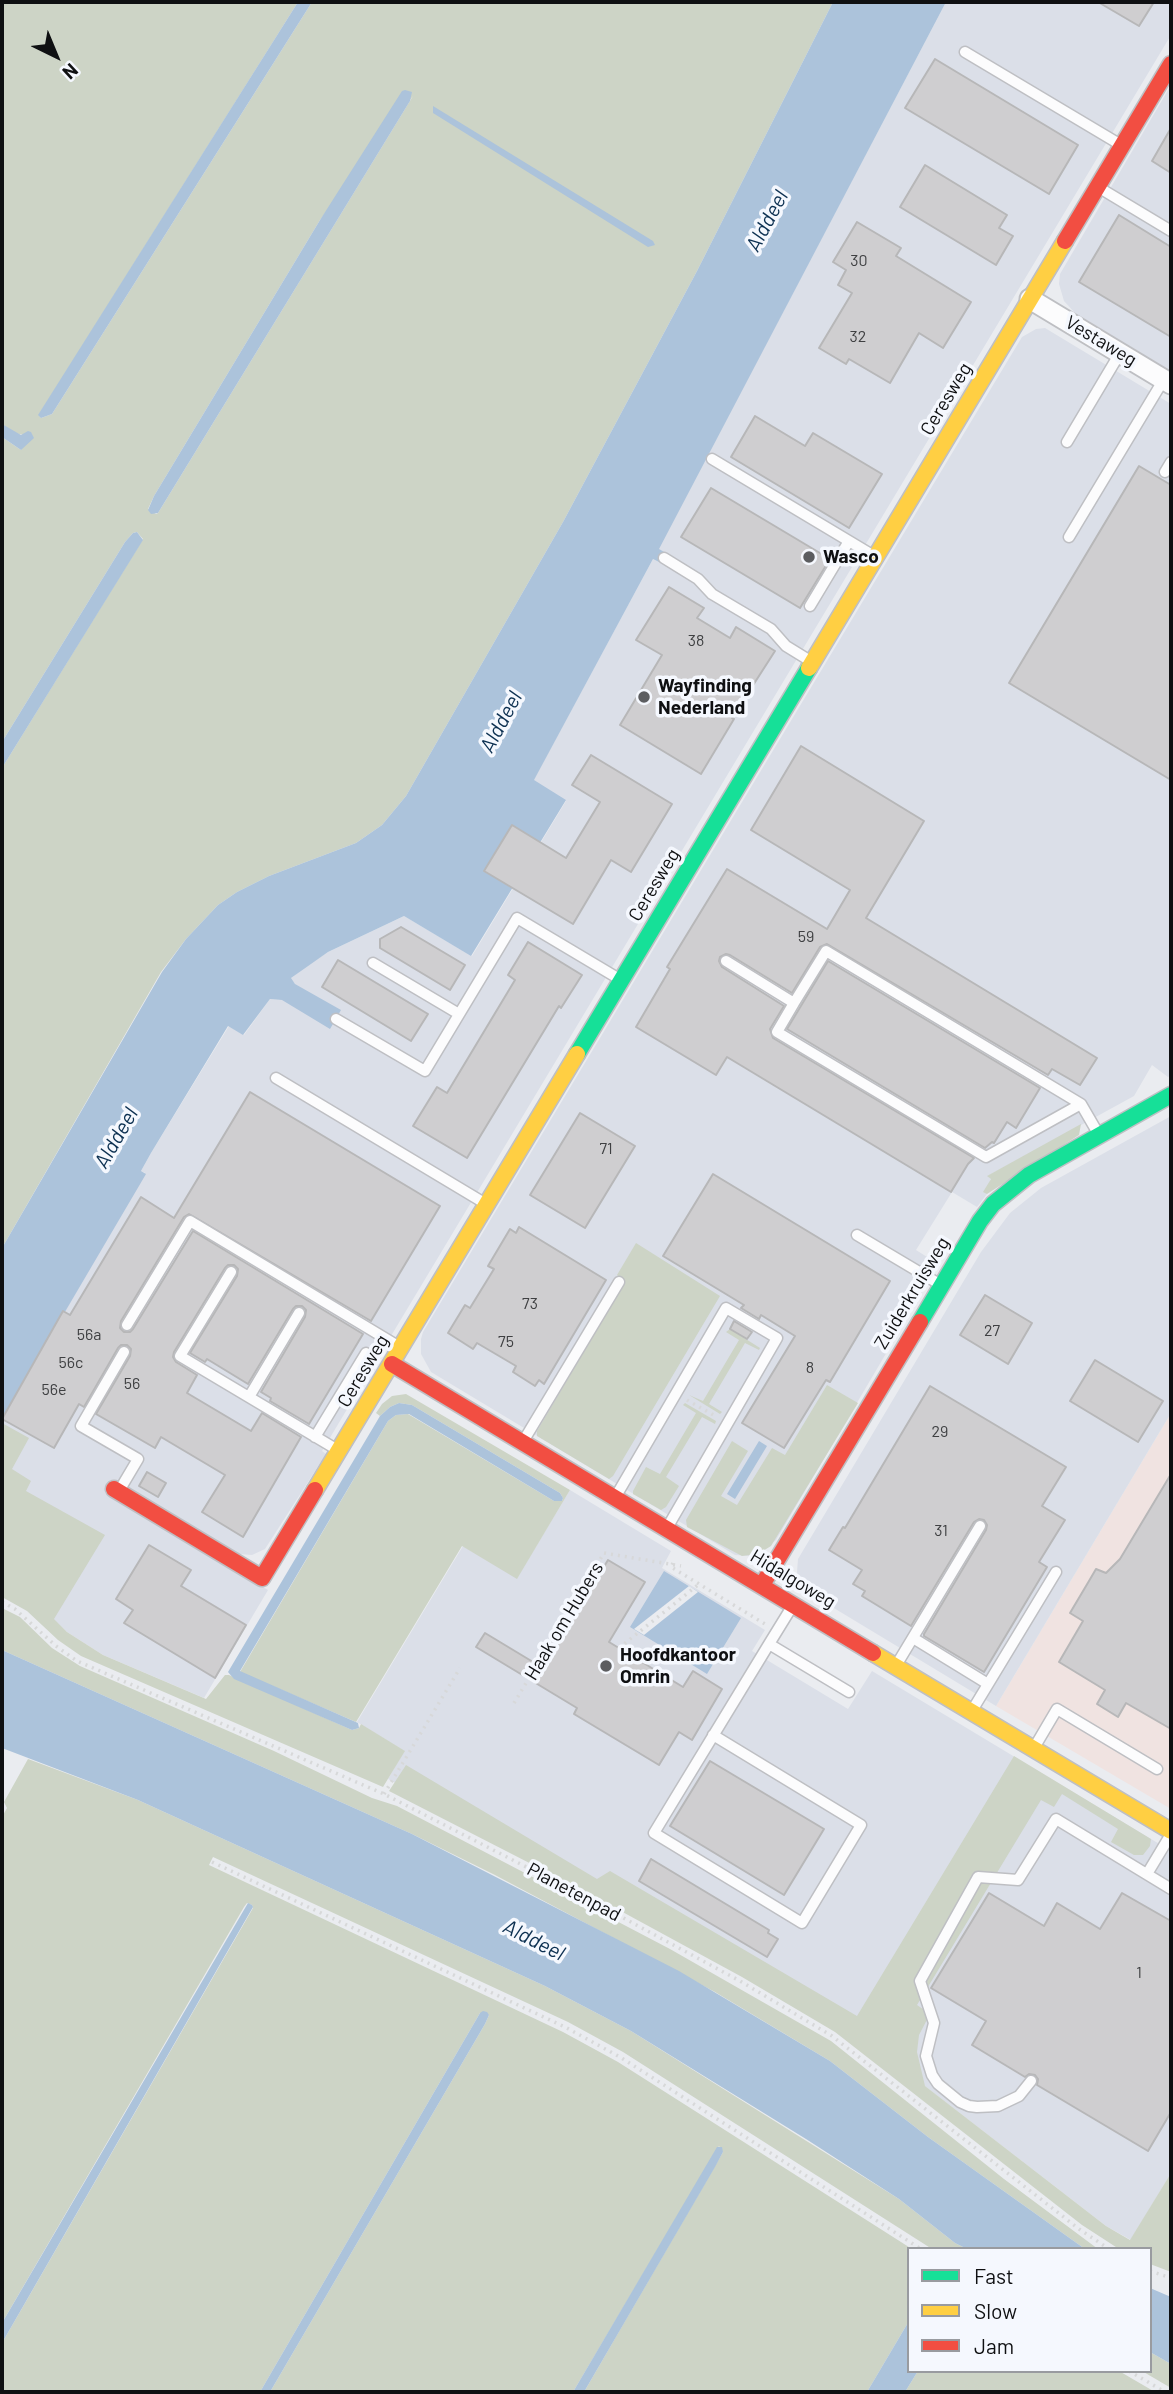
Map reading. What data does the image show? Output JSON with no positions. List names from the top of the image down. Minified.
{"streets":{"street":["Vestaweg","Ceresweg","Zuiderkruisweg","Hidalgoweg"],"path":["Haak om Hubers","Planetenpad"]},"crossings":[["Vestaweg","Ceresweg"],["Ceresweg","Hidalgoweg"],["Zuiderkruisweg","Hidalgoweg"]],"water":["Alddeel"],"places":["Wasco","Wayfinding Nederland","Hoofdkantoor Omrin"],"house_numbers":["30","32","38","59","71","73","27","56a","75","56c","8","56","56e","29","31","1"],"legend":["Fast","Slow","Jam"],"north":"bottom right"}
